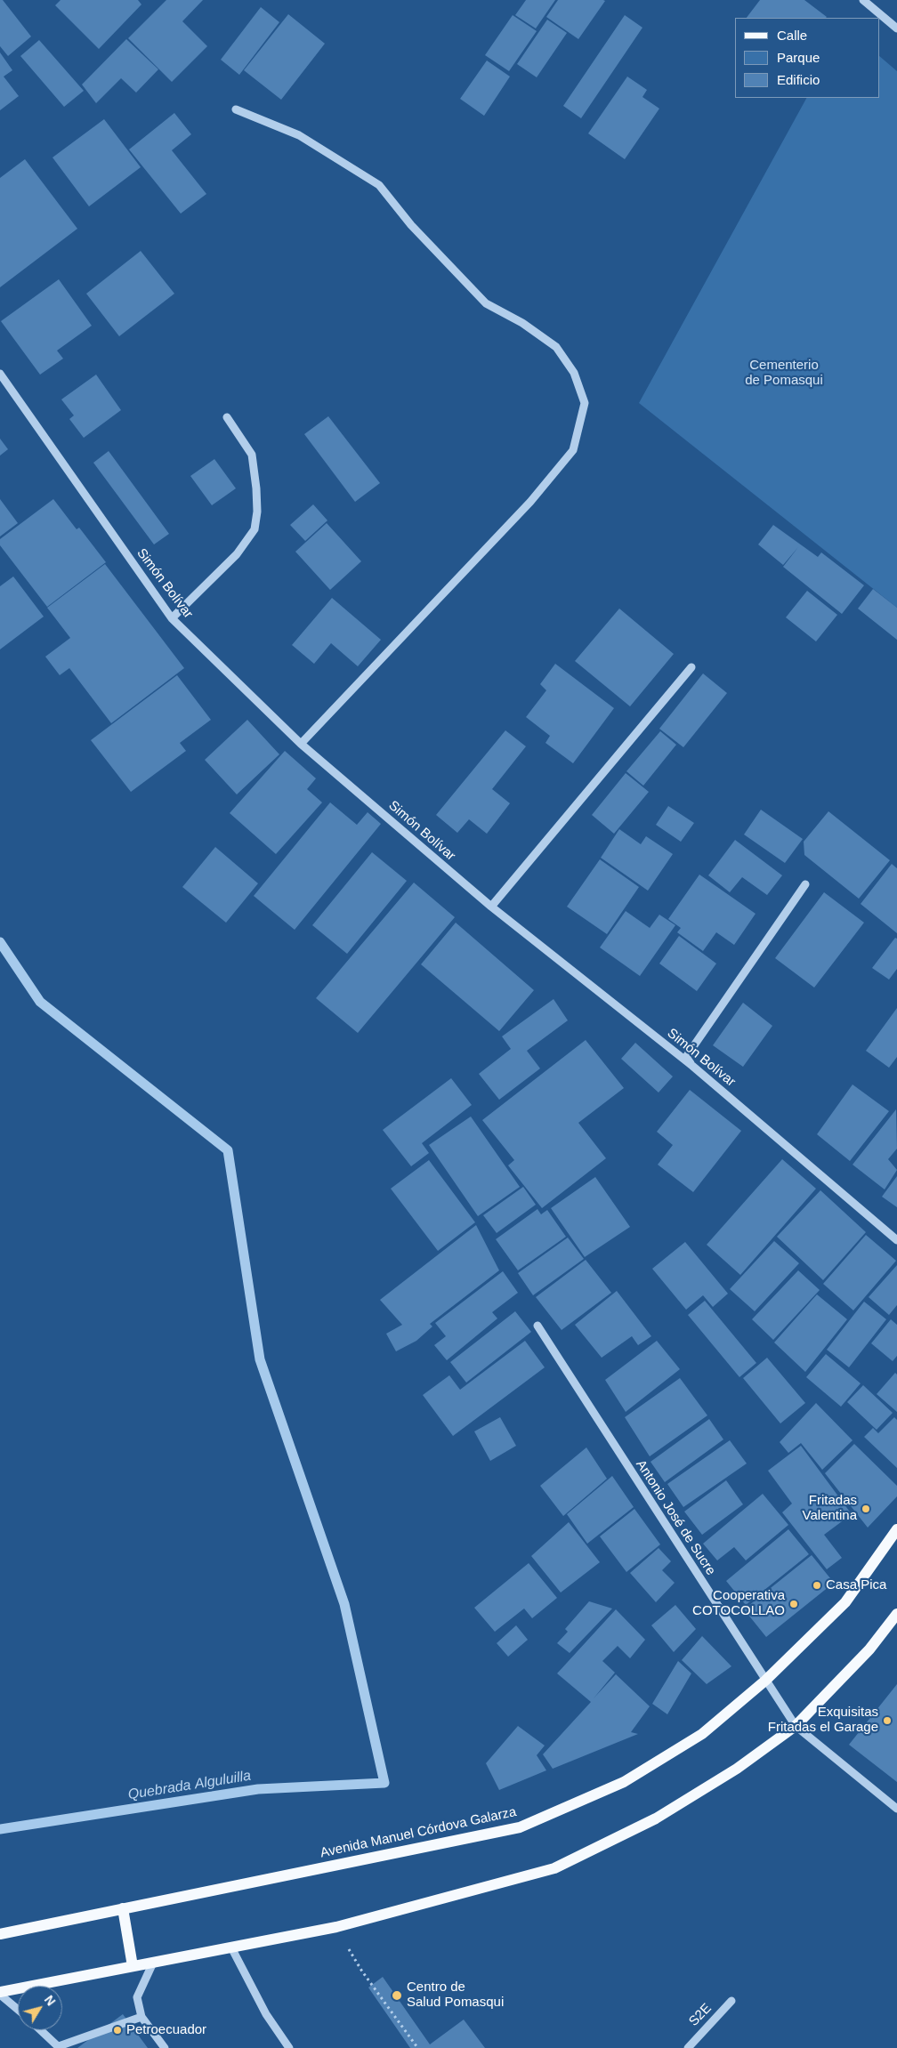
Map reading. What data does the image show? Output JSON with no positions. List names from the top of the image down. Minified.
{"streets":{"main road":["Avenida Manuel Córdova Galarza"],"street":["Simón Bolívar","Antonio José de Sucre","S2E"]},"crossings":[["Antonio José de Sucre","Avenida Manuel Córdova Galarza"]],"water":["Quebrada Alguluilla"],"parks":["Cementerio de Pomasqui"],"places":["Fritadas Valentina","Casa Pica","Cooperativa COTOCOLLAO","Exquisitas Fritadas el Garage","Centro de Salud Pomasqui","Petroecuador"],"legend":["Calle","Parque","Edificio"],"north":"top right"}
